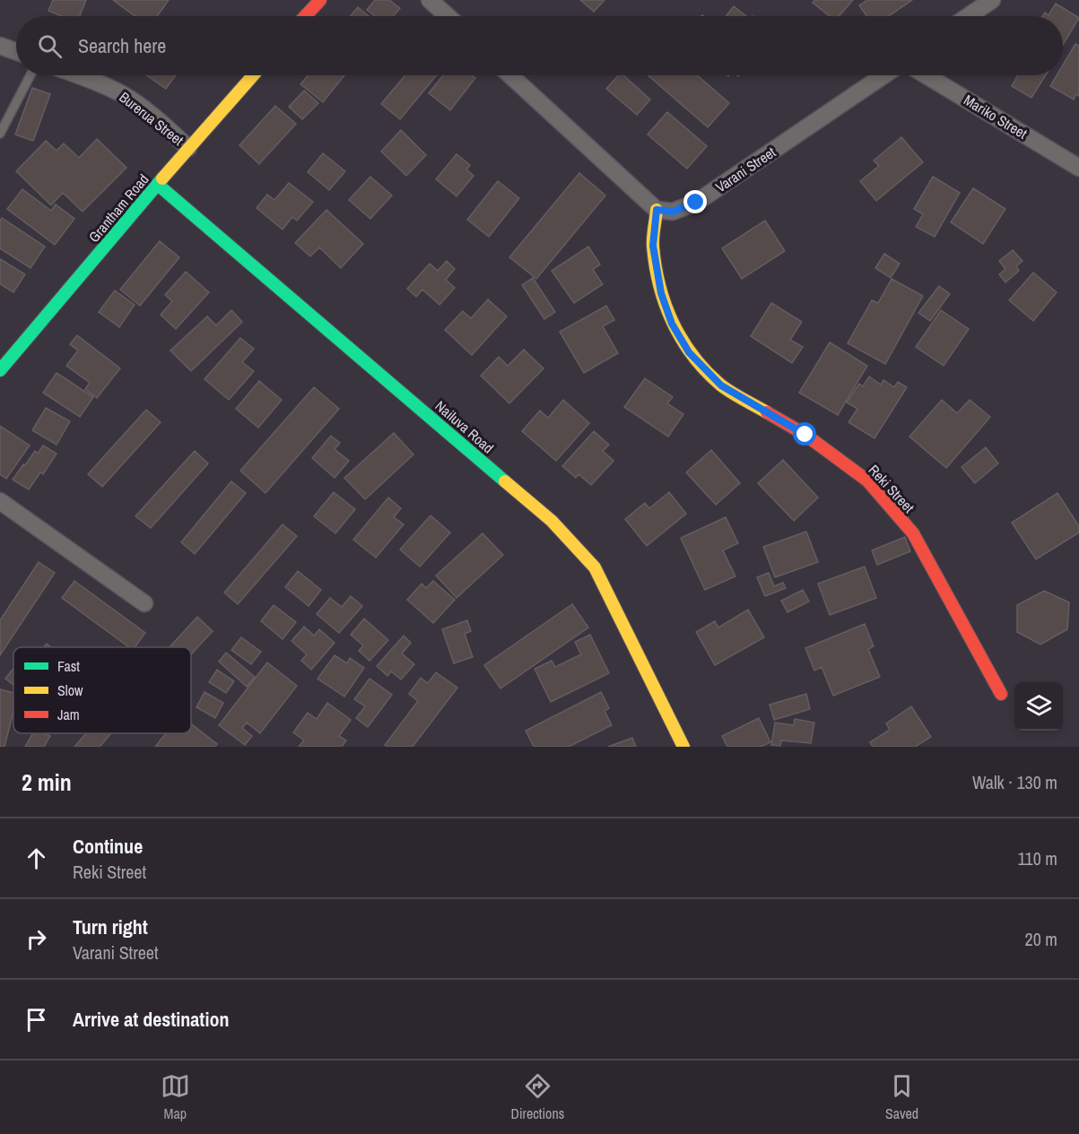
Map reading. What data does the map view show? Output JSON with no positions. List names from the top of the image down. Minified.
{"streets":{"main road":["Grantham Road","Nailuva Road","Reki Street"],"street":["Mariko Street","Burerua Street","Varani Street"]},"crossings":[["Burerua Street","Grantham Road"],["Varani Street","Reki Street"],["Grantham Road","Nailuva Road"]],"legend":["Fast","Slow","Jam"],"page":{"search":"Search here","heading":["2 min","Walk · 130 m"],"list":[["Continue","Reki Street","110 m"],["Turn right","Varani Street","20 m"],"Arrive at destination"],"nav":["Map","Directions","Saved"]}}
